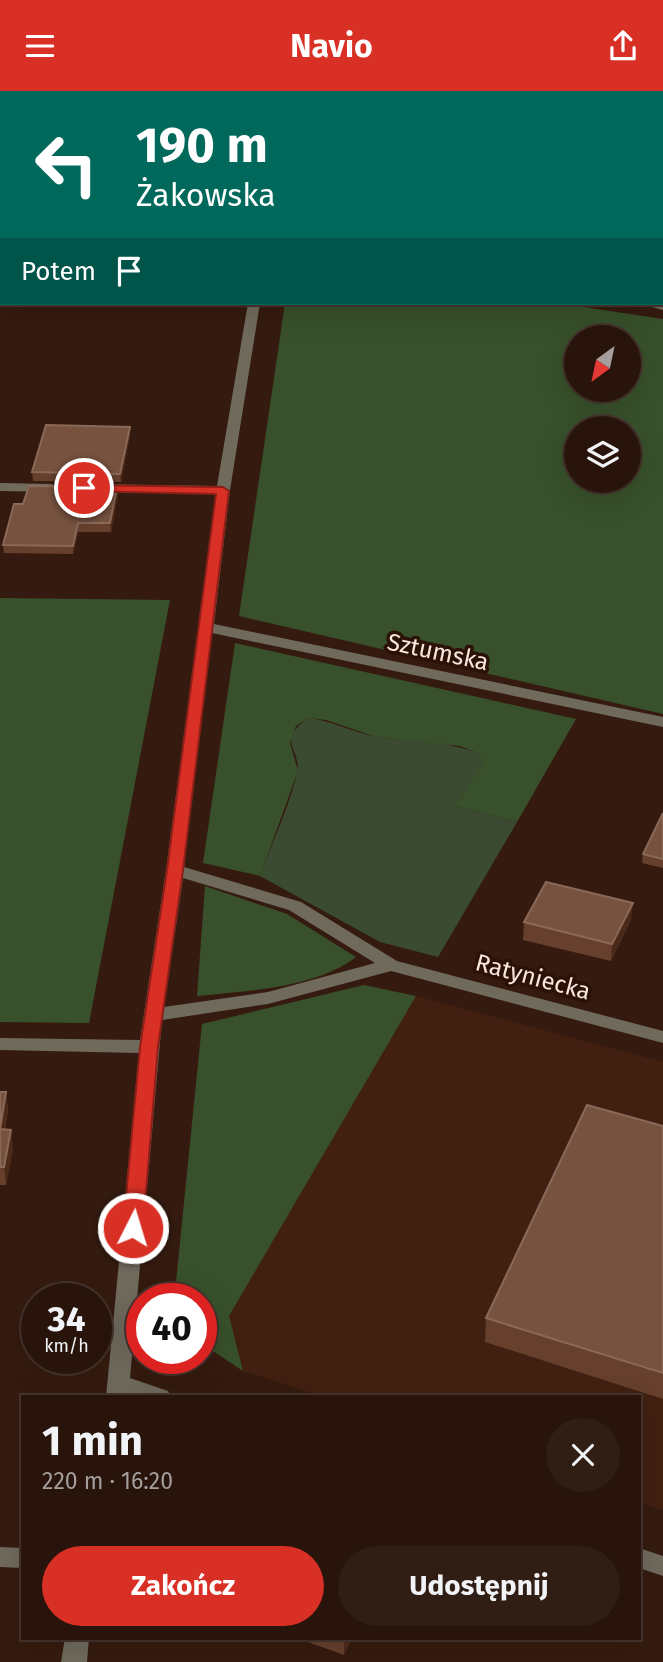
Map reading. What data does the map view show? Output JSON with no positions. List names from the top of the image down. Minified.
{"streets":{"street":["Sztumska","Ratyniecka"]},"north":"bottom left","page":{"header":"Navio","turn":["190 m","Żakowska"],"then":"Potem","speed":"34 km/h","limit":"40","heading":["1 min","220 m · 16:20"],"buttons":["Zakończ","Udostępnij"]}}
